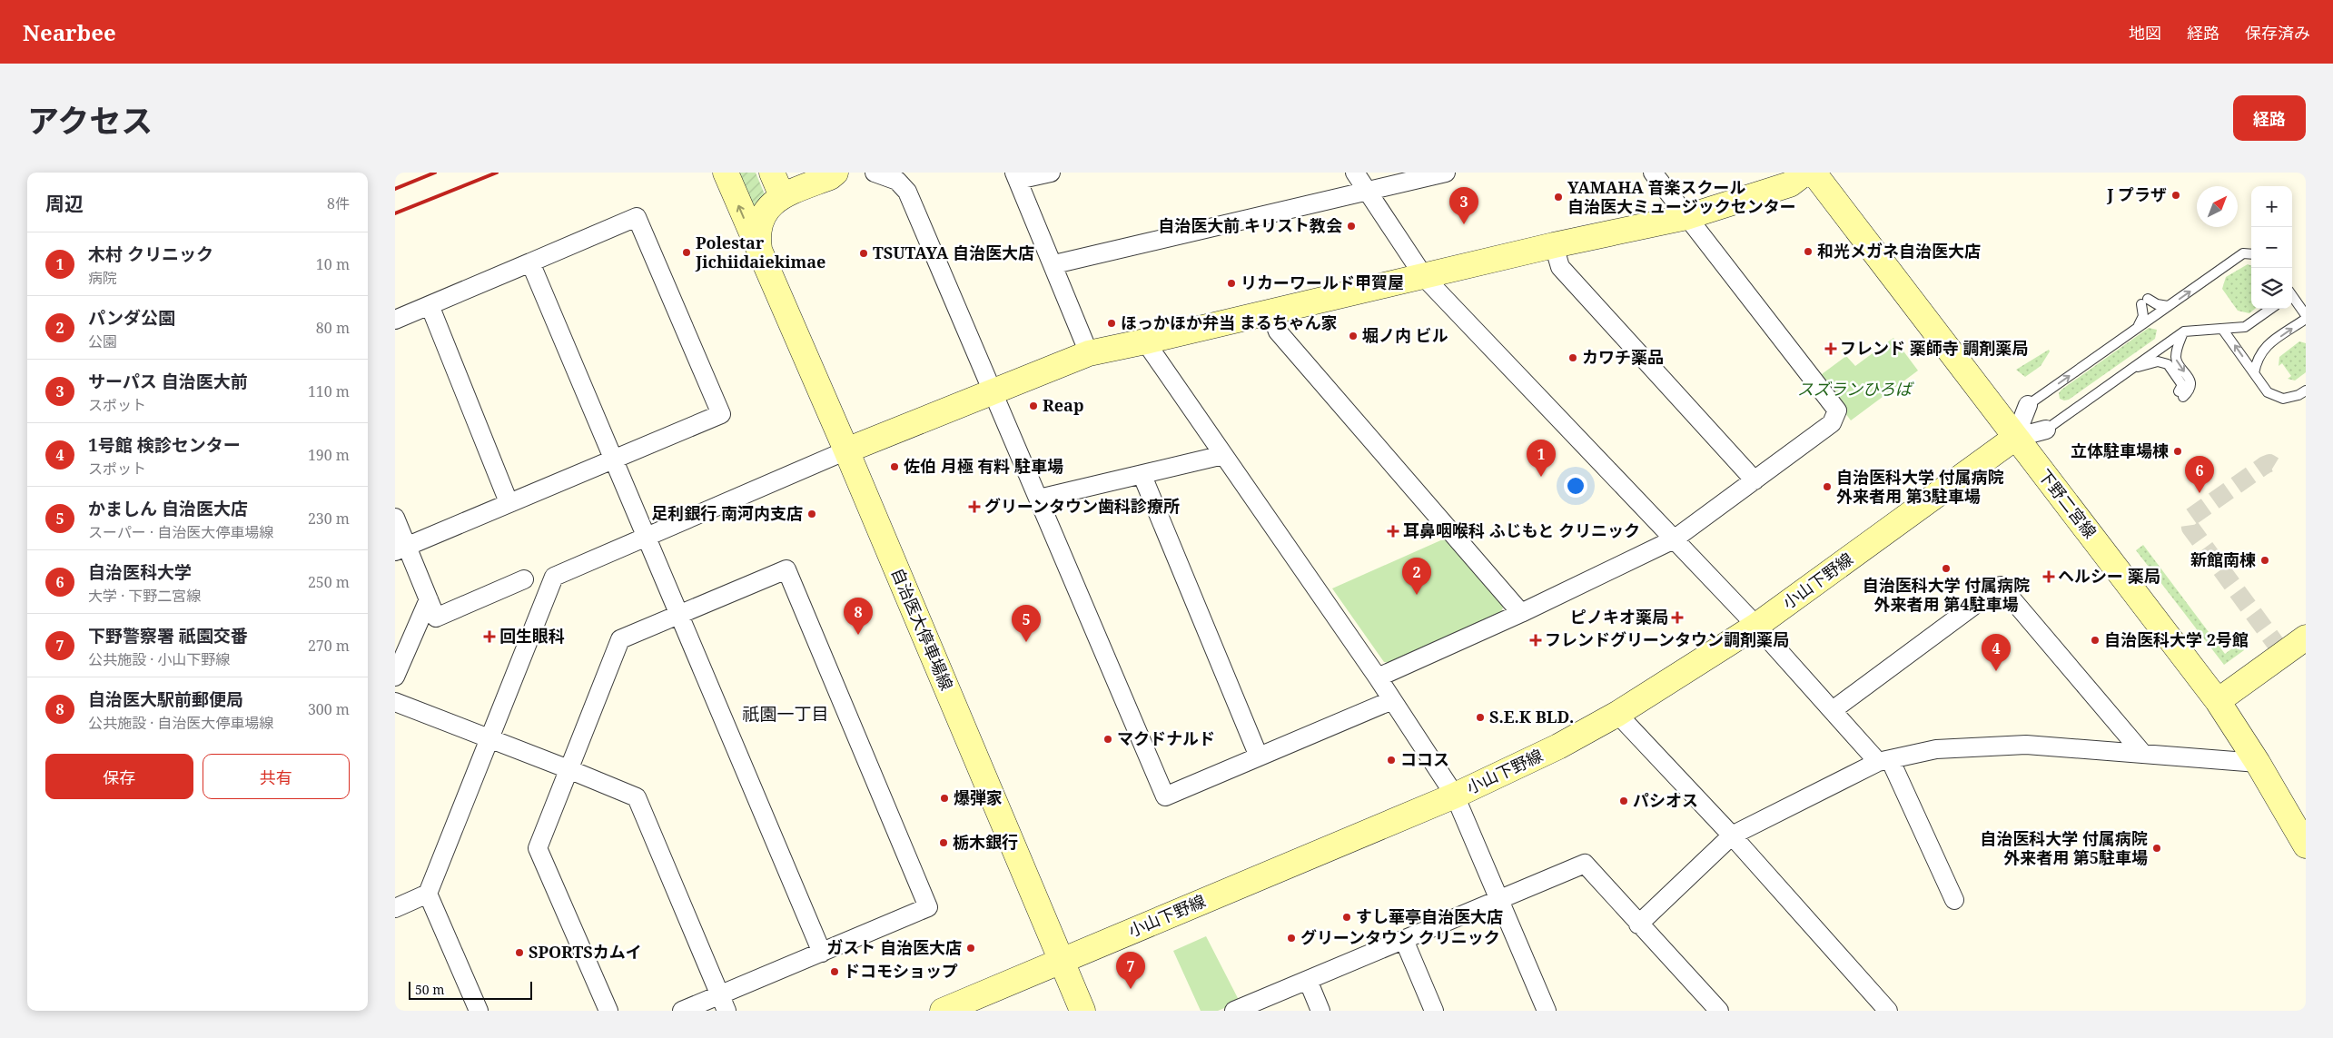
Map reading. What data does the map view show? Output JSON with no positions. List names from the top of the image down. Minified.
{"streets":{"main road":["下野二宮線","小山下野線","自治医大停車場線"]},"crossings":[["下野二宮線","小山下野線"],["小山下野線","自治医大停車場線"]],"districts":["祇園一丁目"],"parks":["スズランひろば"],"places":{"other":["J プラザ","YAMAHA 音楽スクール 自治医大ミュージックセンター","自治医大前 キリスト教会","和光メガネ自治医大店","Polestar Jichiidaiekimae","TSUTAYA 自治医大店","リカーワールド甲賀屋","ほっかほか弁当 まるちゃん家","堀ノ内 ビル","カワチ薬品","Reap","立体駐車場棟","佐伯 月極 有料 駐車場","自治医科大学 付属病院 外来者用 第3駐車場","足利銀行 南河内支店","新館南棟","自治医科大学 付属病院 外来者用 第4駐車場","自治医科大学 2号館","S.E.K BLD.","マクドナルド","ココス","爆弾家","パシオス","栃木銀行","自治医科大学 付属病院 外来者用 第5駐車場","すし華亭自治医大店","グリーンタウン クリニック","ガスト 自治医大店","SPORTSカムイ","ドコモショップ"],"health":["フレンド 薬師寺 調剤薬局","グリーンタウン歯科診療所","耳鼻咽喉科 ふじもと クリニック","ヘルシー 薬局","ピノキオ薬局","回生眼科","フレンドグリーンタウン調剤薬局"]},"scale_bar":"50 m","north":"top right","page":{"header":"Nearbee","nav":["地図","経路","保存済み"],"title":"アクセス","buttons":["経路",["保存","共有"]],"heading":["周辺","8件"],"map_buttons":["+","−"],"pins":["3","1","6","2","8","5","4","7"],"list":[{"mark":"1","name":"木村 クリニック","note":"病院","value":"10 m"},{"mark":"2","name":"パンダ公園","note":"公園","value":"80 m"},{"mark":"3","name":"サーパス 自治医大前","note":"スポット","value":"110 m"},{"mark":"4","name":"1号館 検診センター","note":"スポット","value":"190 m"},{"mark":"5","name":"かましん 自治医大店","note":"スーパー · 自治医大停車場線","value":"230 m"},{"mark":"6","name":"自治医科大学","note":"大学 · 下野二宮線","value":"250 m"},{"mark":"7","name":"下野警察署 祇園交番","note":"公共施設 · 小山下野線","value":"270 m"},{"mark":"8","name":"自治医大駅前郵便局","note":"公共施設 · 自治医大停車場線","value":"300 m"}],"scale":"50 m"}}
